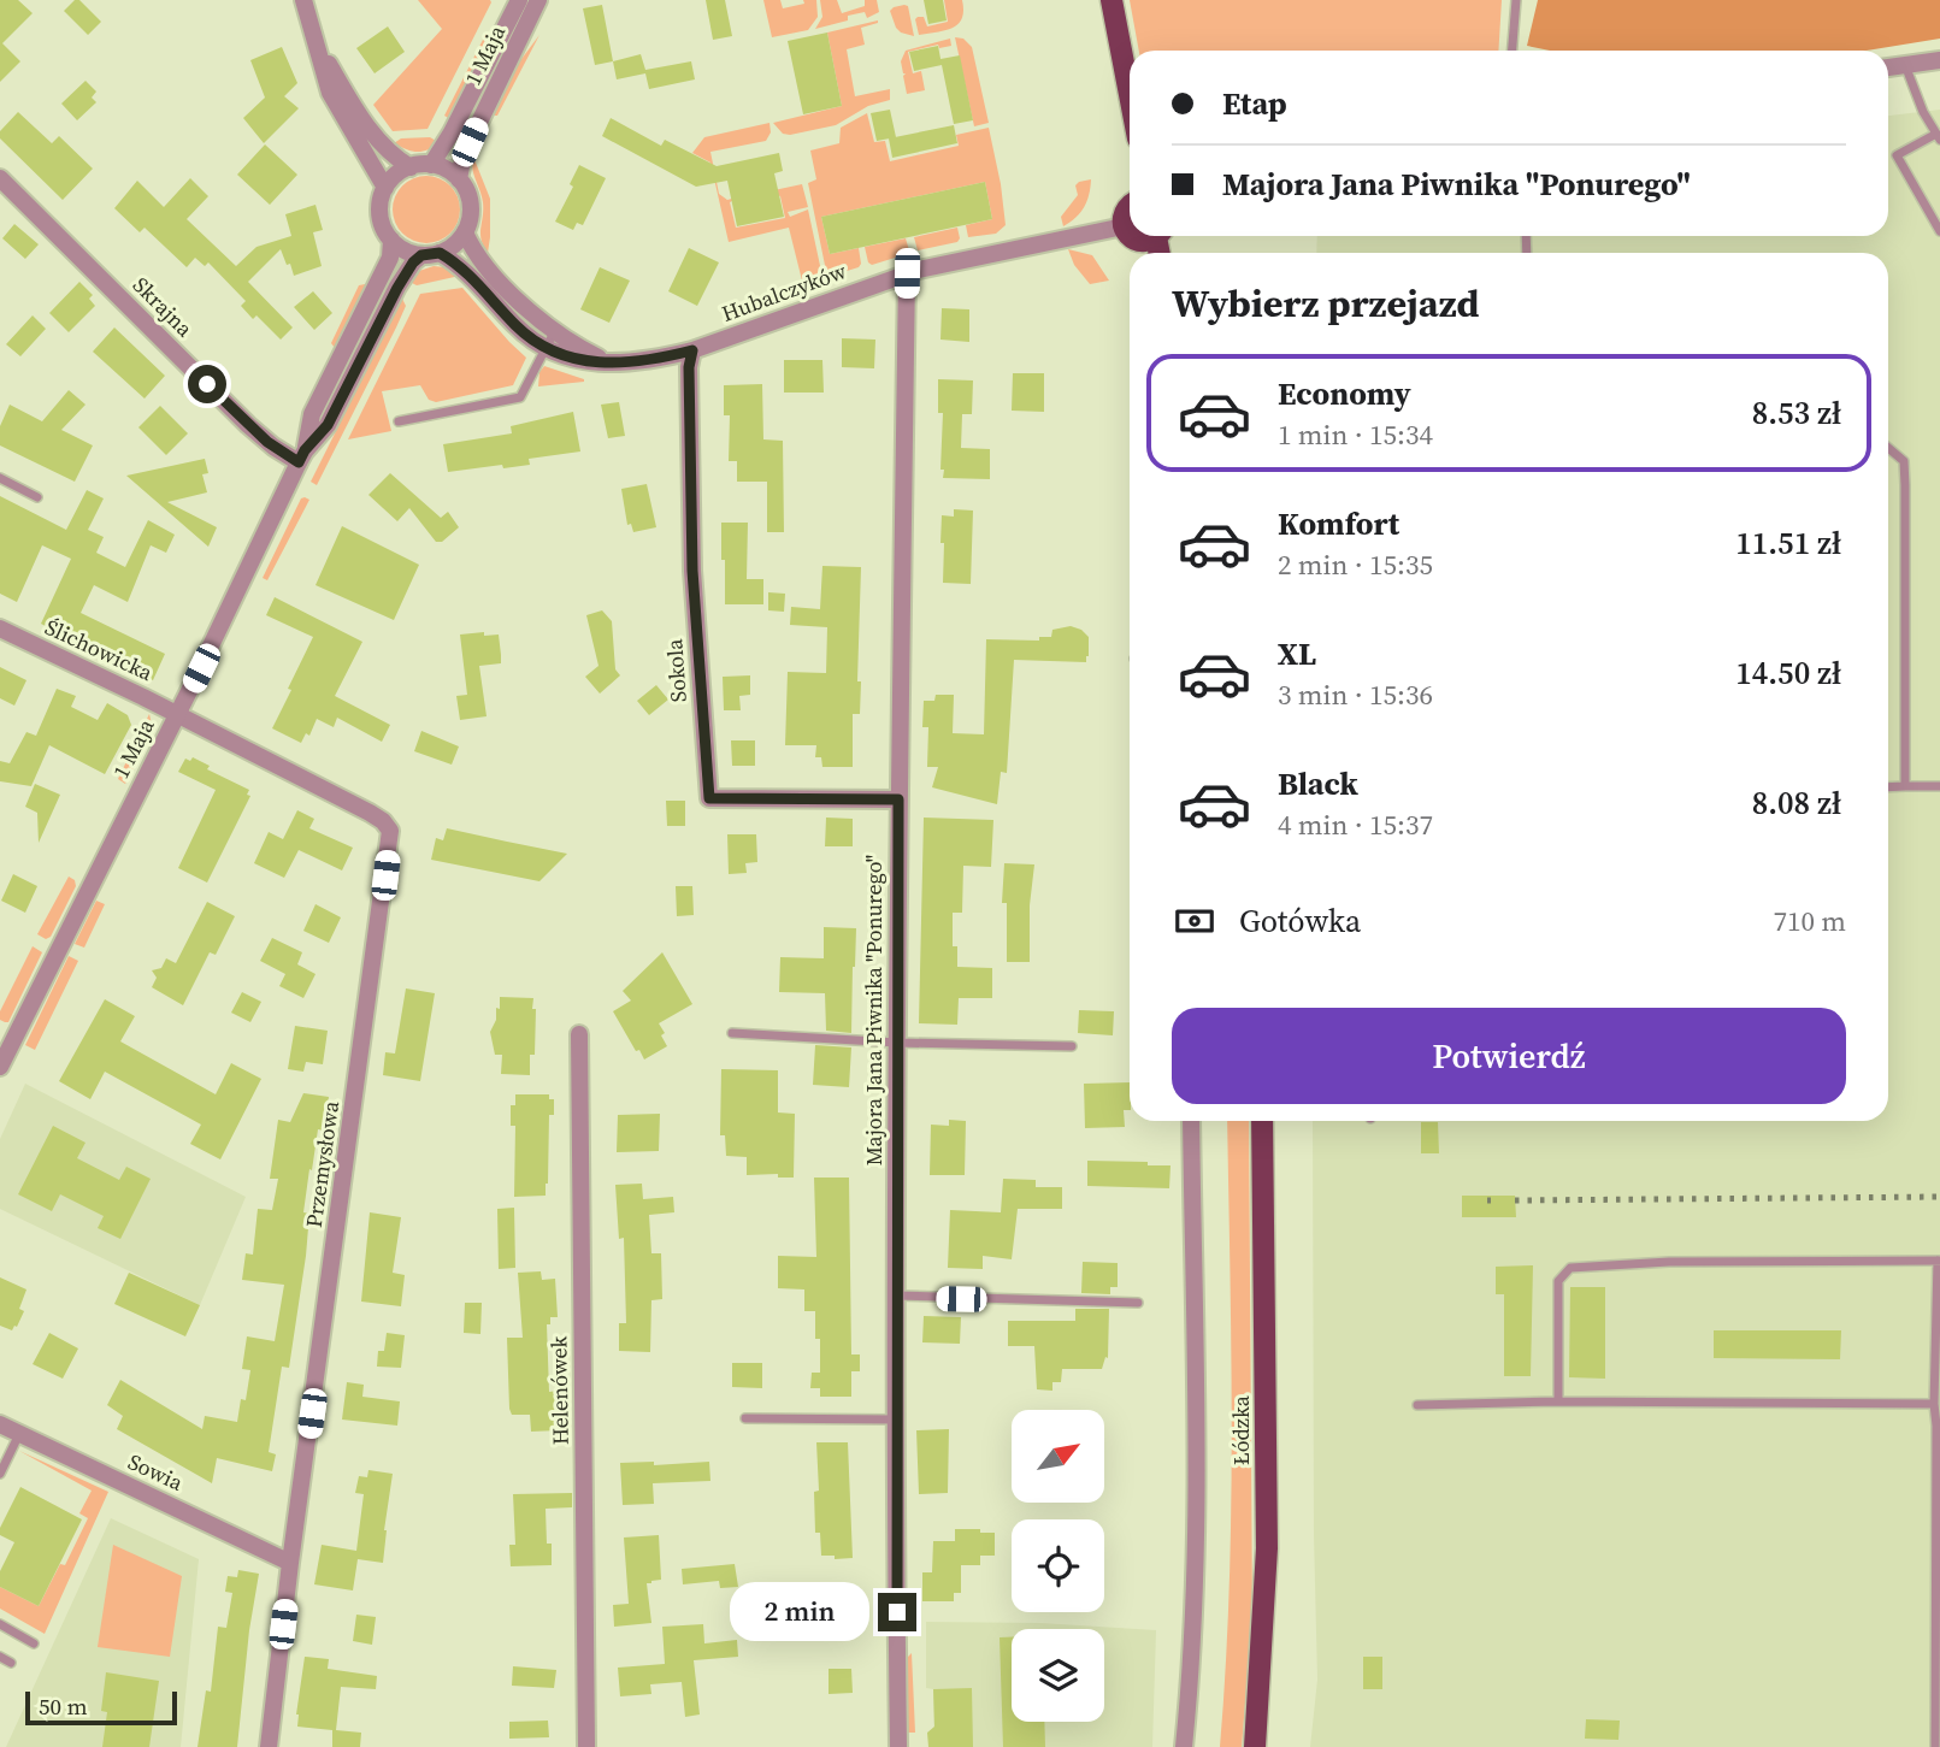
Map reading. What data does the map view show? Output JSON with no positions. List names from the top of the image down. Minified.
{"streets":{"main road":["Łódzka"],"street":["1 Maja","Hubalczyków","Skrajna","Ślichowicka","Sokola","Majora Jana Piwnika \"Ponurego\"","Przemysłowa","Helenówek","Sowia"]},"crossings":[["1 Maja","Hubalczyków"],["1 Maja","Skrajna"],["1 Maja","Ślichowicka"],["1 Maja","Przemysłowa"],["Hubalczyków","Sokola"],["Hubalczyków","Majora Jana Piwnika \"Ponurego\""],["Ślichowicka","Przemysłowa"],["Sokola","Majora Jana Piwnika \"Ponurego\""],["Przemysłowa","Sowia"]],"scale_bar":"50 m","north":"top right","page":{"banner":["Etap","Majora Jana Piwnika \"Ponurego\""],"heading":"Wybierz przejazd","list":[{"name":"Economy","note":"1 min · 15:34","value":"8.53 zł"},{"name":"Komfort","note":"2 min · 15:35","value":"11.51 zł"},{"name":"XL","note":"3 min · 15:36","value":"14.50 zł"},{"name":"Black","note":"4 min · 15:37","value":"8.08 zł"}],"pay":["Gotówka","710 m"],"buttons":"Potwierdź","bubble":"2 min","scale":"50 m"}}
